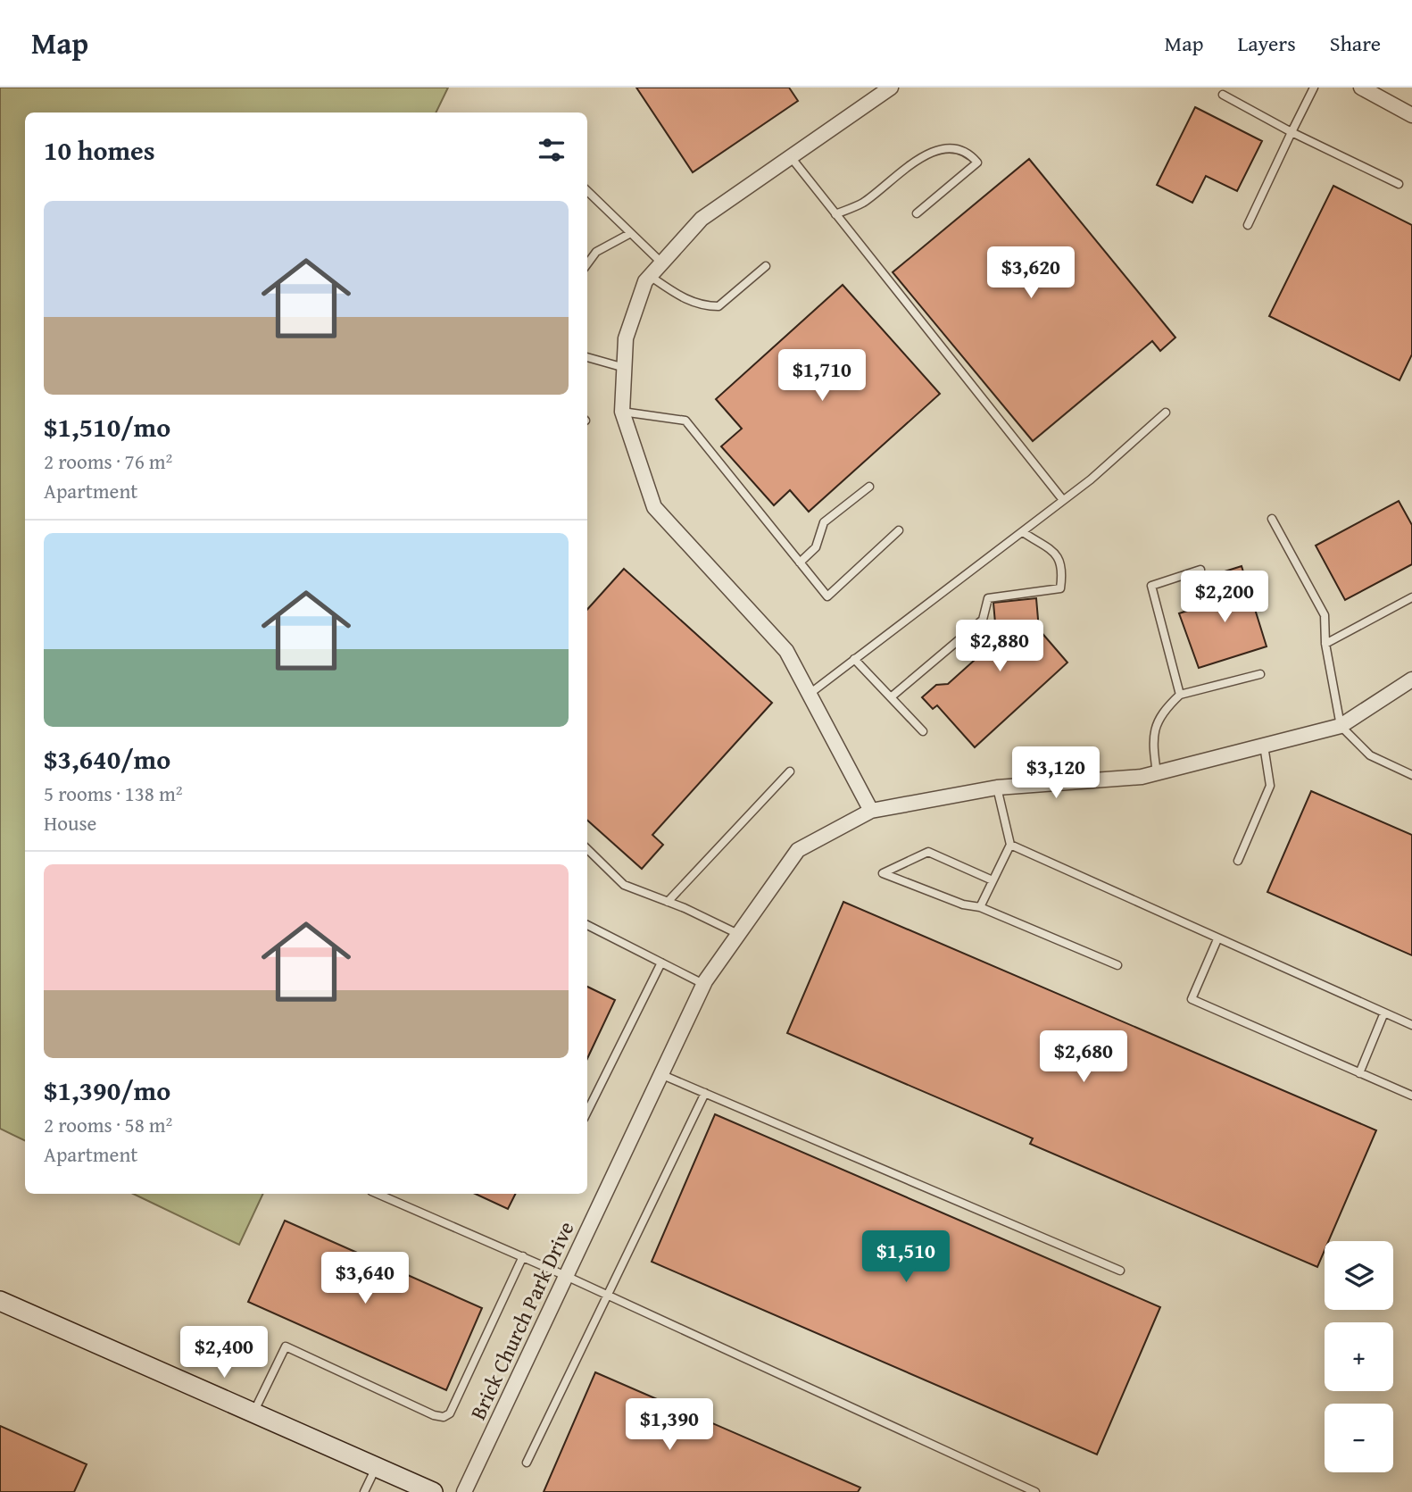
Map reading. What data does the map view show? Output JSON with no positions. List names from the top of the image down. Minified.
{"streets":{"street":["Brick Church Park Drive"]},"page":{"header":"Map","nav":["Map","Layers","Share"],"heading":"10 homes","list":[{"name":"$1,510/mo","note":"2 rooms · 76 m² · Apartment"},{"name":"$3,640/mo","note":"5 rooms · 138 m² · House"},{"name":"$1,390/mo","note":"2 rooms · 58 m² · Apartment"}],"price":["$3,620","$1,710","$2,200","$2,880","$3,120","$2,680","$1,510","$3,640","$2,400","$1,390"],"map_buttons":["+","−"]}}
